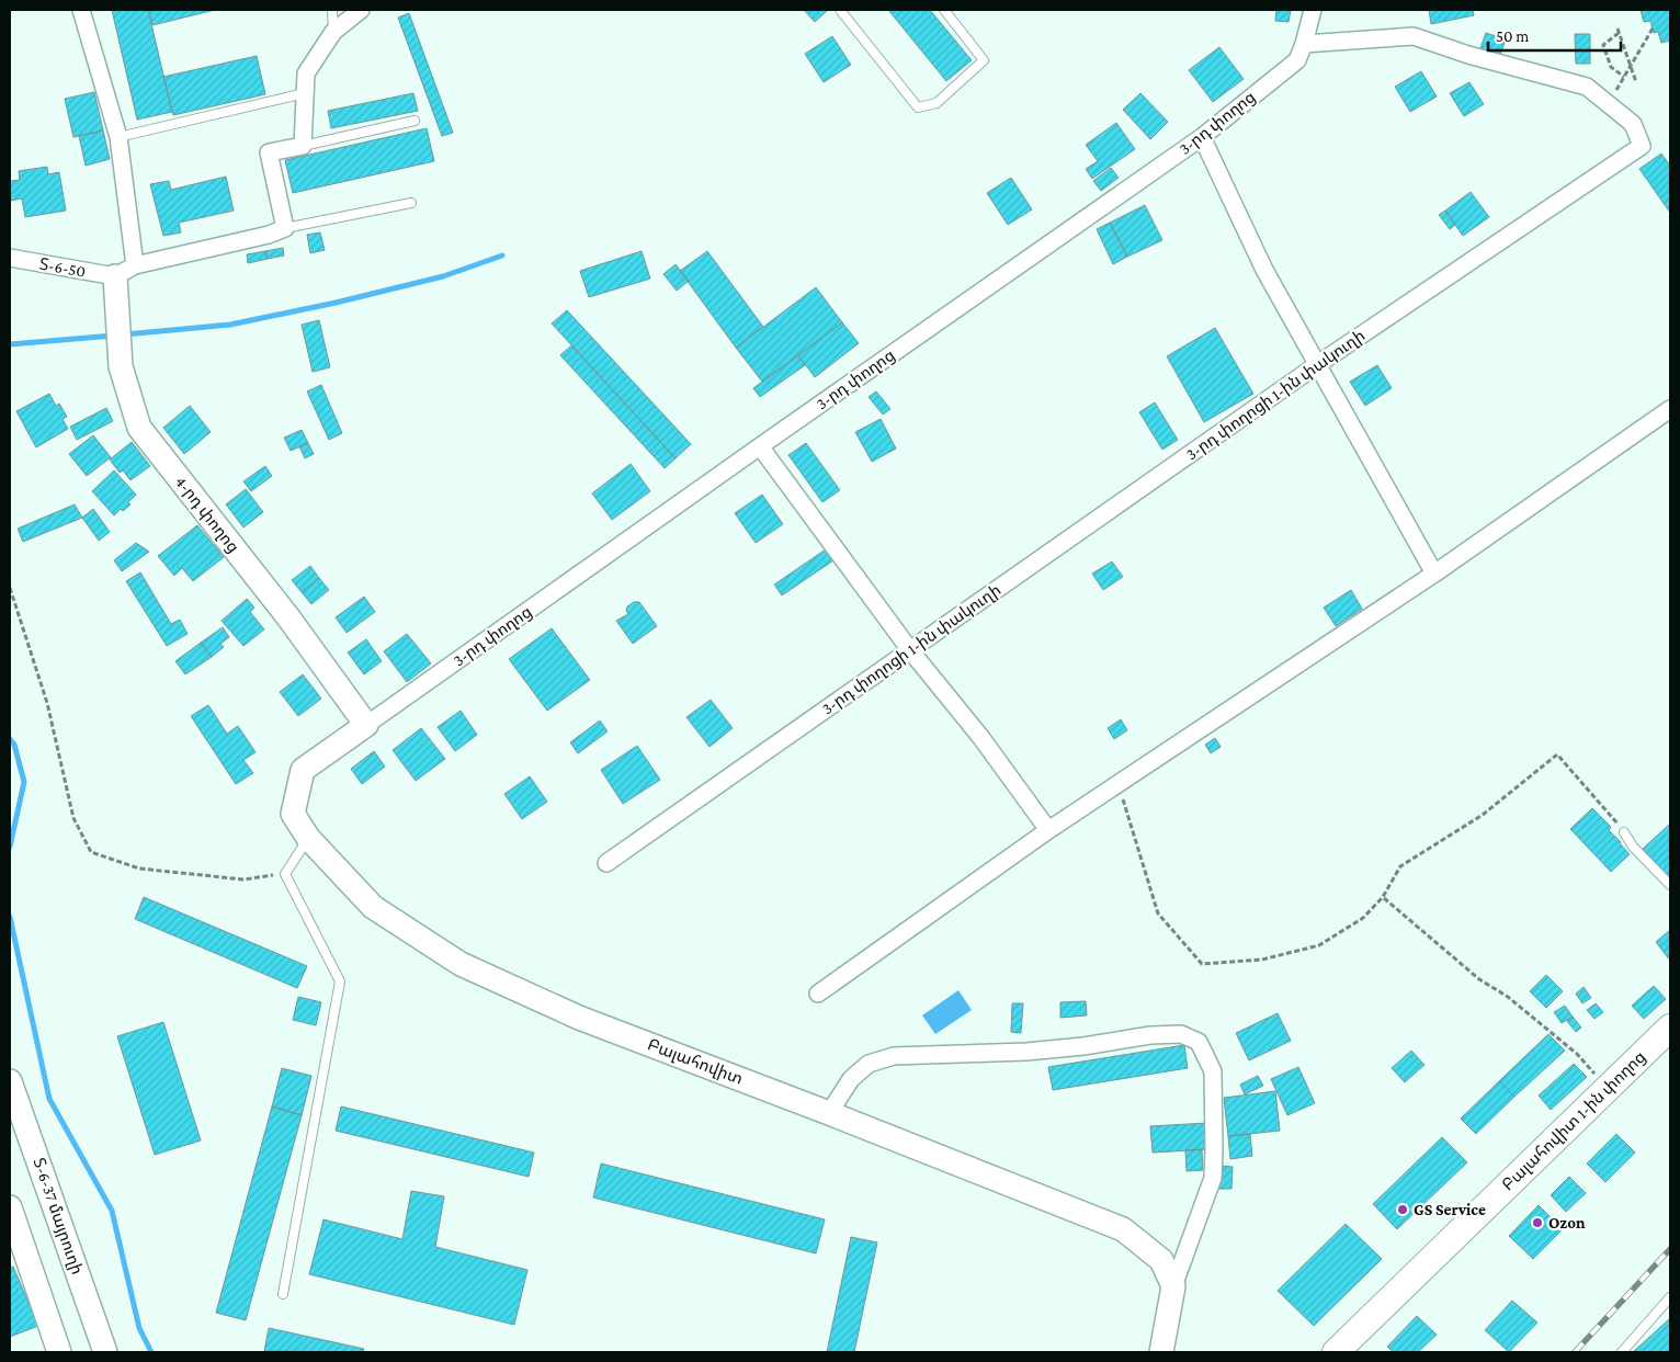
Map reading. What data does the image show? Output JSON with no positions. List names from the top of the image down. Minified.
{"streets":{"main road":["Բալահովիտ 1-ին փողոց"],"street":["3-րդ փողոց","Տ-6-50","3-րդ փողոցի 1-ին փակուղի","4-րդ փողոց","Բալահովիտ","Տ-6-37 մայրուղի"]},"crossings":[["3-րդ փողոց","3-րդ փողոցի 1-ին փակուղի"],["3-րդ փողոց","4-րդ փողոց"],["3-րդ փողոց","Բալահովիտ"],["Տ-6-50","4-րդ փողոց"],["4-րդ փողոց","Բալահովիտ"]],"places":["GS Service","Ozon"],"scale_bar":"50 m"}
